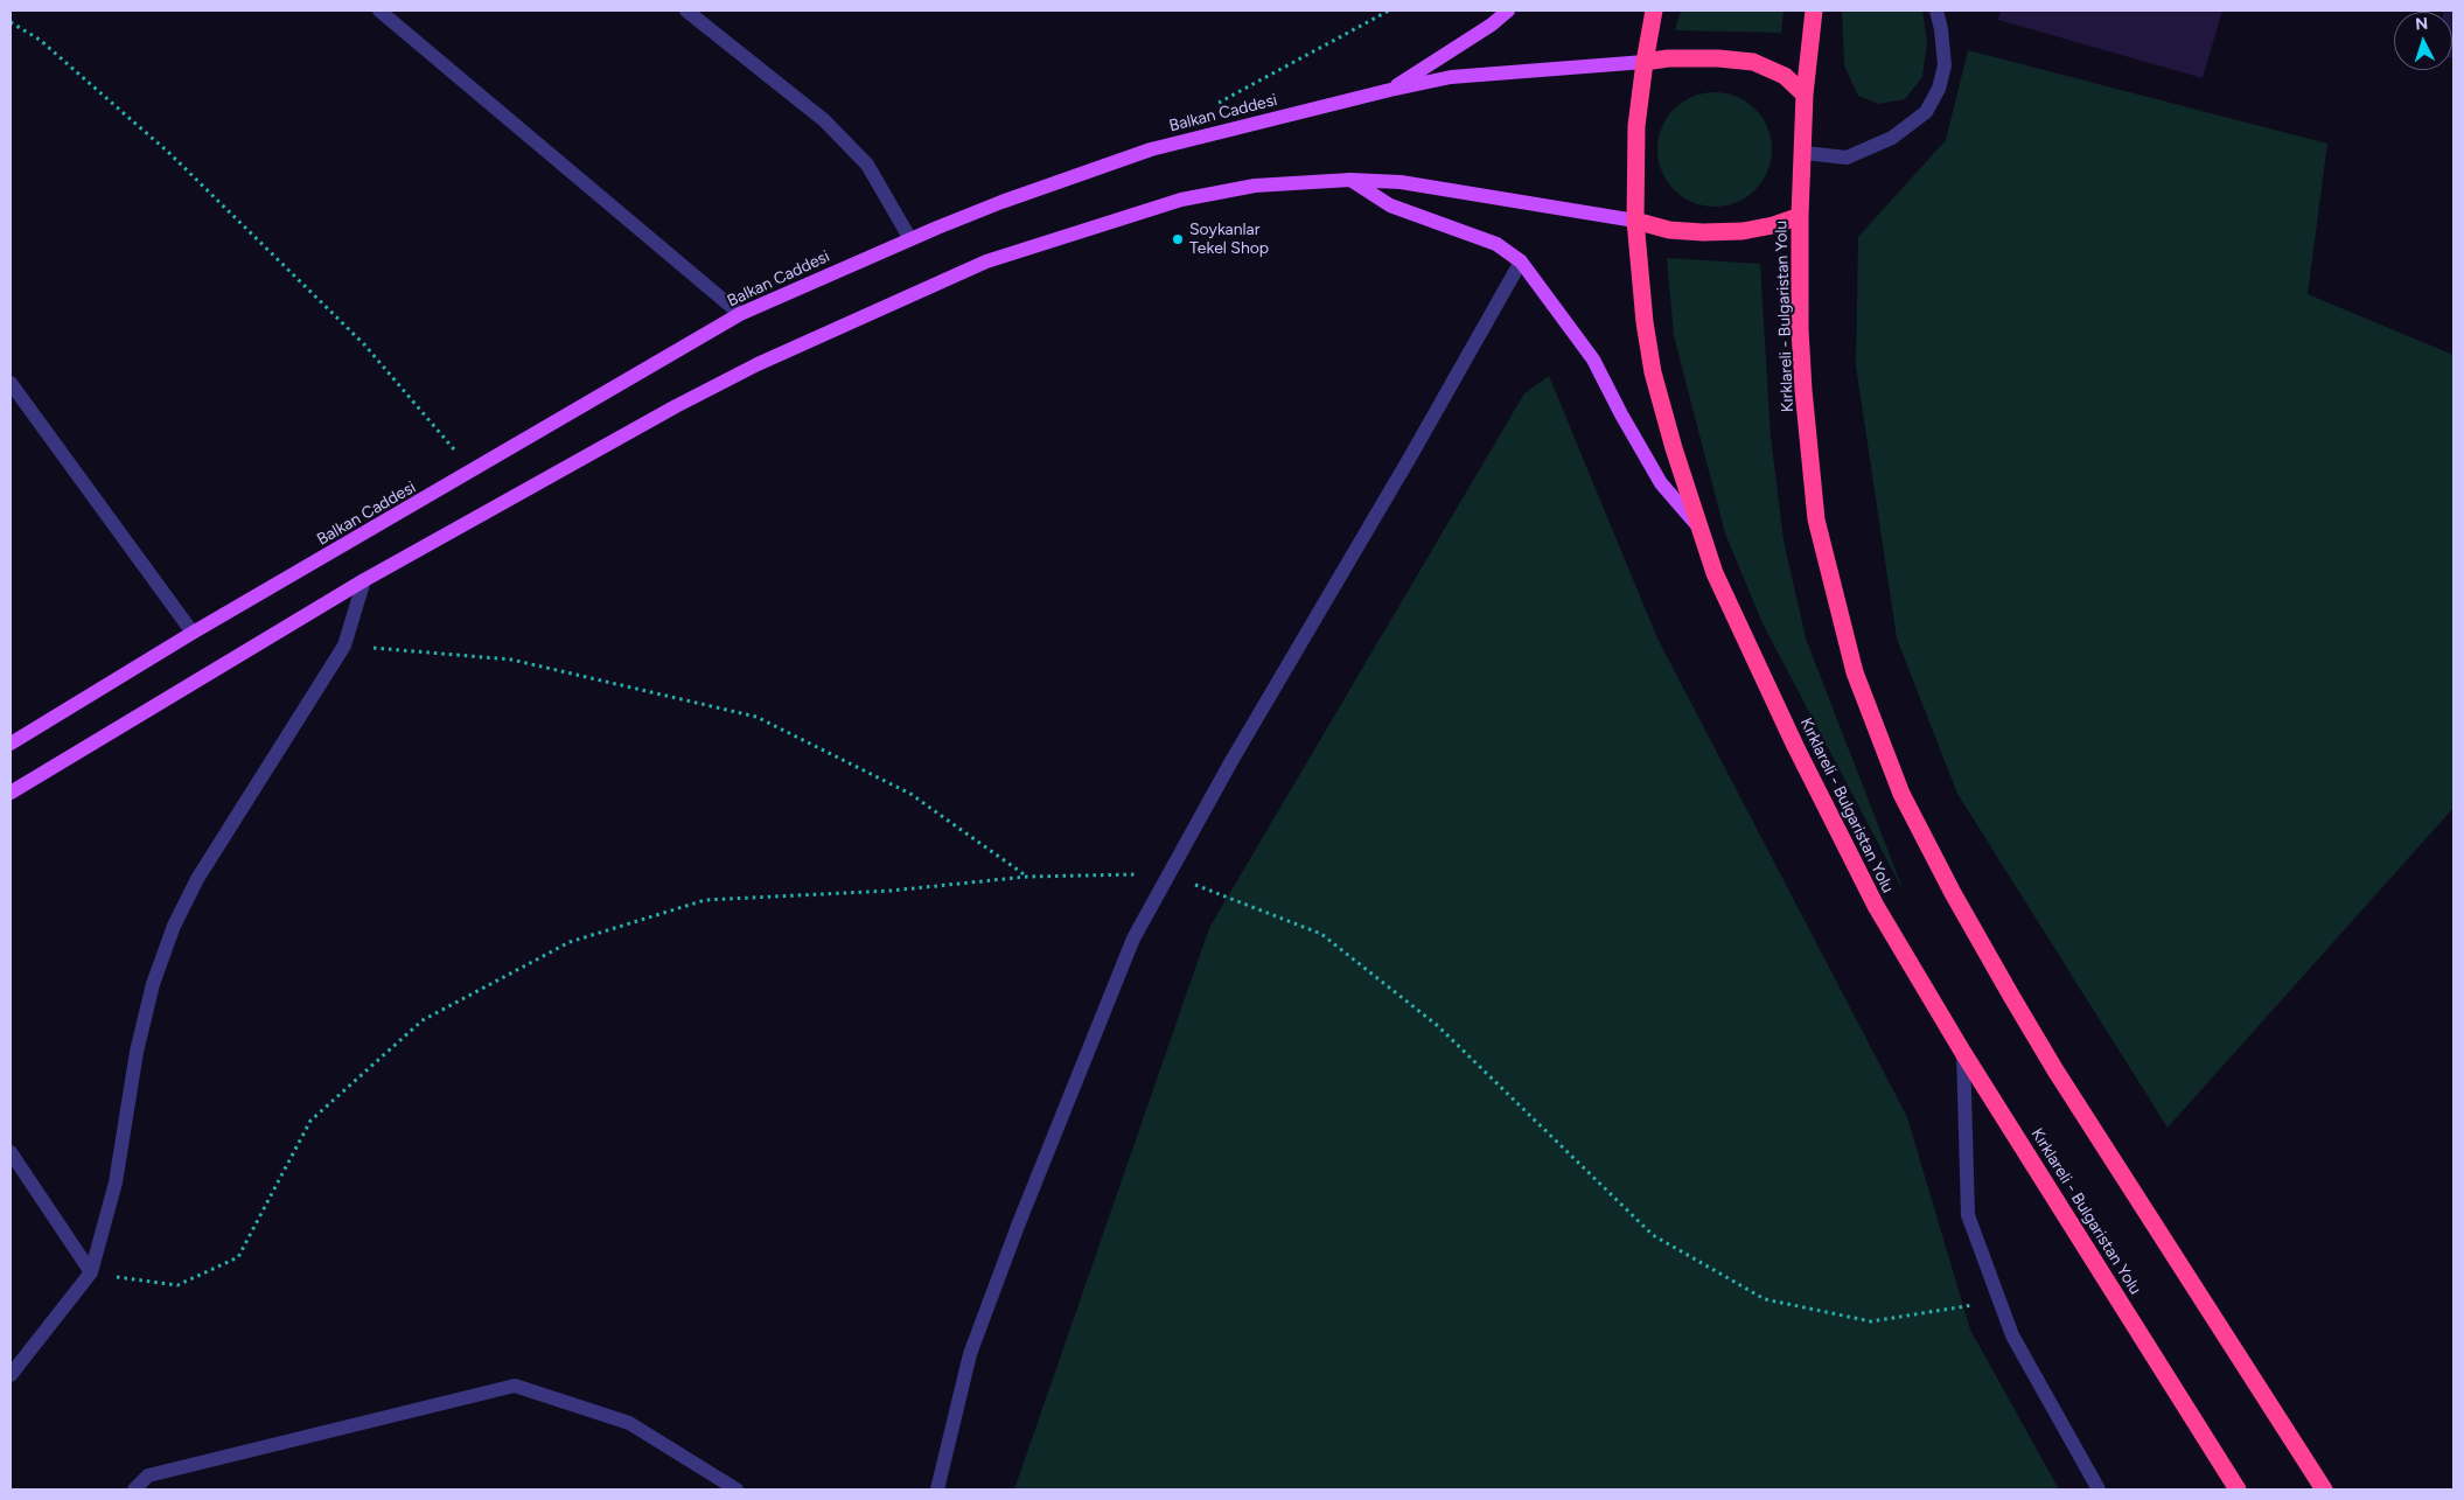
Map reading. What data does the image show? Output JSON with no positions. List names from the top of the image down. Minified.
{"streets":{"highway":["Kırklareli - Bulgaristan Yolu"],"main road":["Balkan Caddesi"]},"crossings":[["Balkan Caddesi","Kırklareli - Bulgaristan Yolu"]],"places":["Soykanlar Tekel Shop"],"north":"top"}
